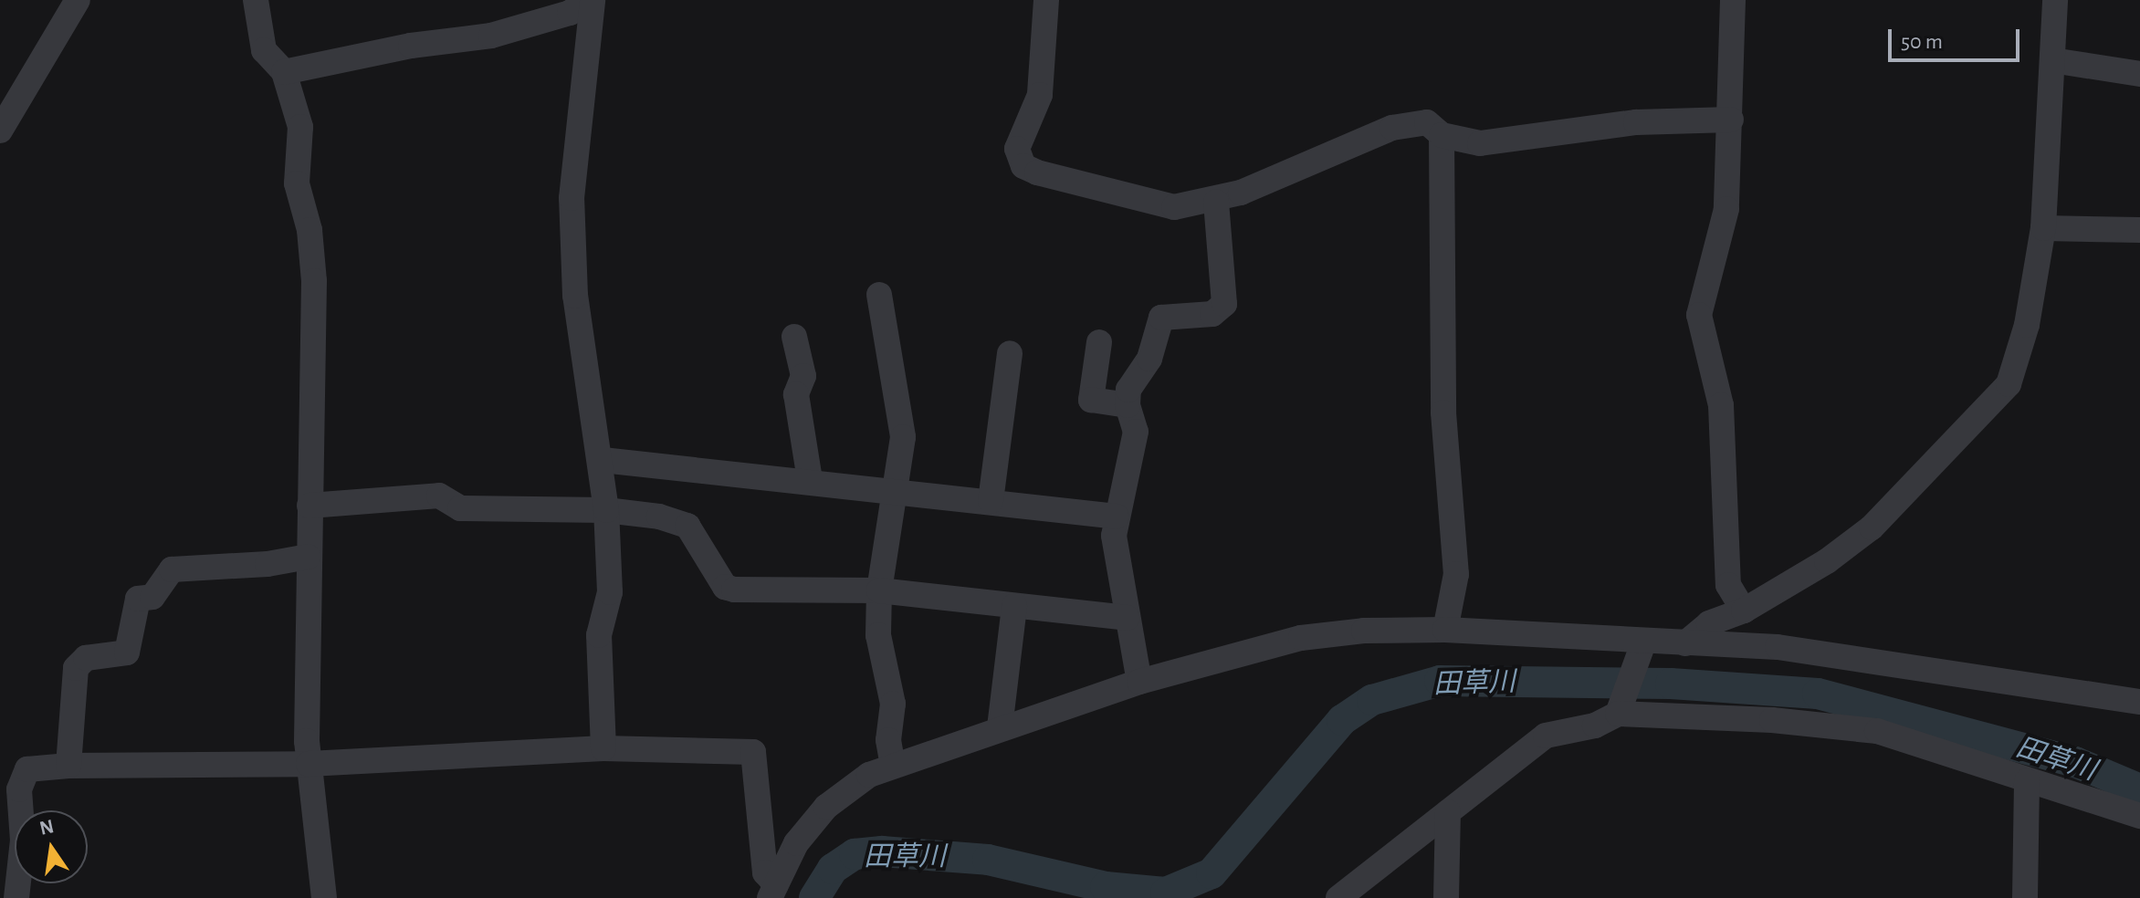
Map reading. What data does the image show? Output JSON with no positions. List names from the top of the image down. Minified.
{"water":["田草川"],"scale_bar":"50 m","north":"top"}
